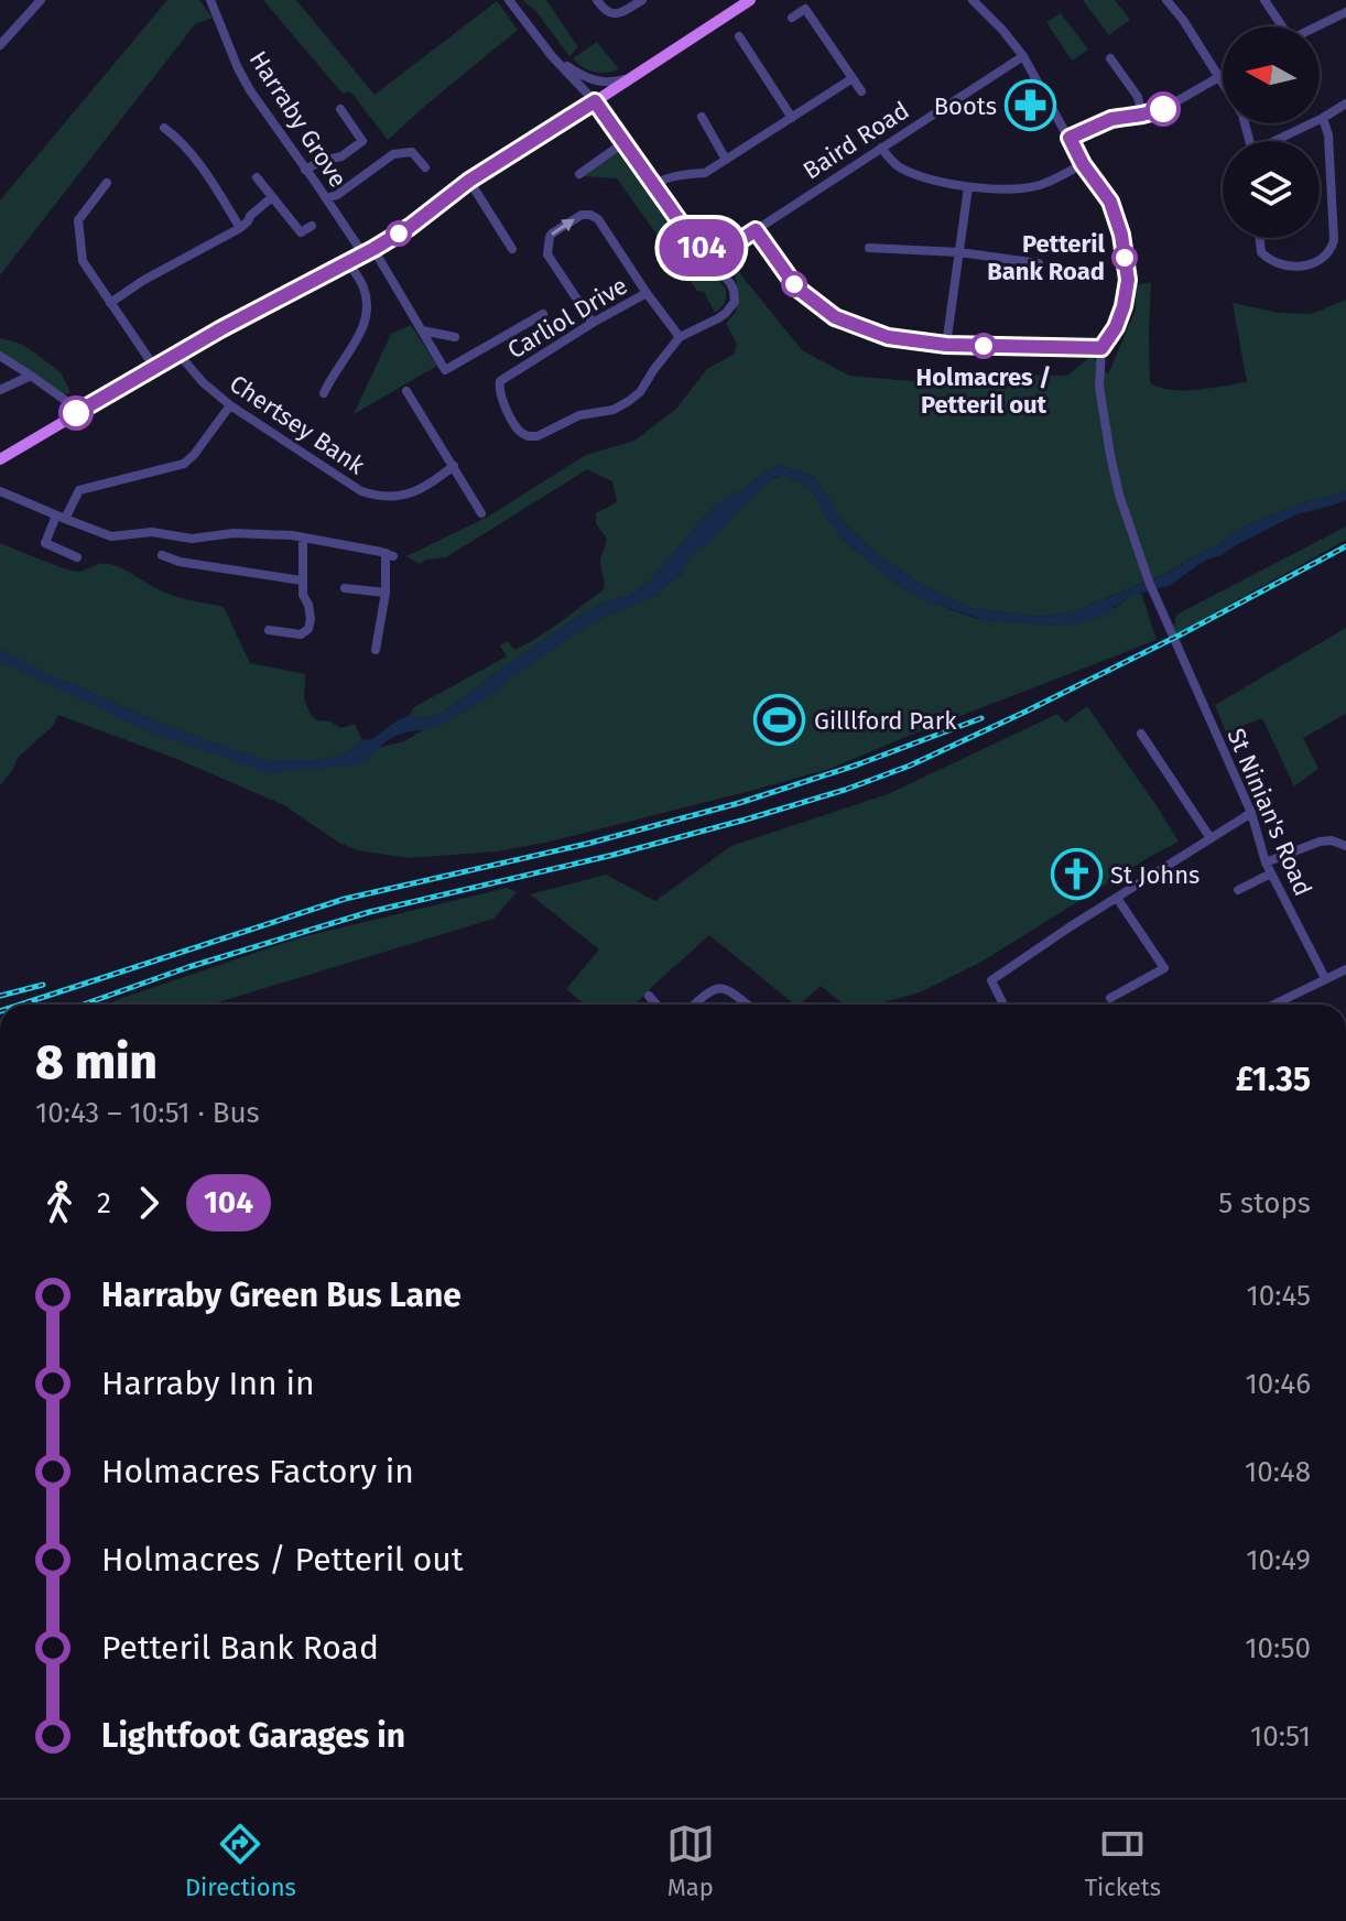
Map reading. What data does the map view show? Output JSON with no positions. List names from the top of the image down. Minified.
{"streets":{"street":["Harraby Grove","Baird Road","Carliol Drive","Chertsey Bank","St Ninian's Road"]},"crossings":[["Baird Road","Carliol Drive"]],"places":{"pharmacy":["Boots"],"other":["Petteril Bank Road","Holmacres / Petteril out"],"sports":["Gilllford Park"],"church":["St Johns"]},"lines":["bus line 104"],"north":"left","page":{"on_map":"104","heading":["8 min","10:43 – 10:51 · Bus","£1.35"],"legs":["2","104","5 stops"],"list":[{"name":"Harraby Green Bus Lane","value":"10:45"},{"name":"Harraby Inn in","value":"10:46"},{"name":"Holmacres Factory in","value":"10:48"},{"name":"Holmacres / Petteril out","value":"10:49"},{"name":"Petteril Bank Road","value":"10:50"},{"name":"Lightfoot Garages in","value":"10:51"}],"tabs":["Directions","Map","Tickets"]}}
